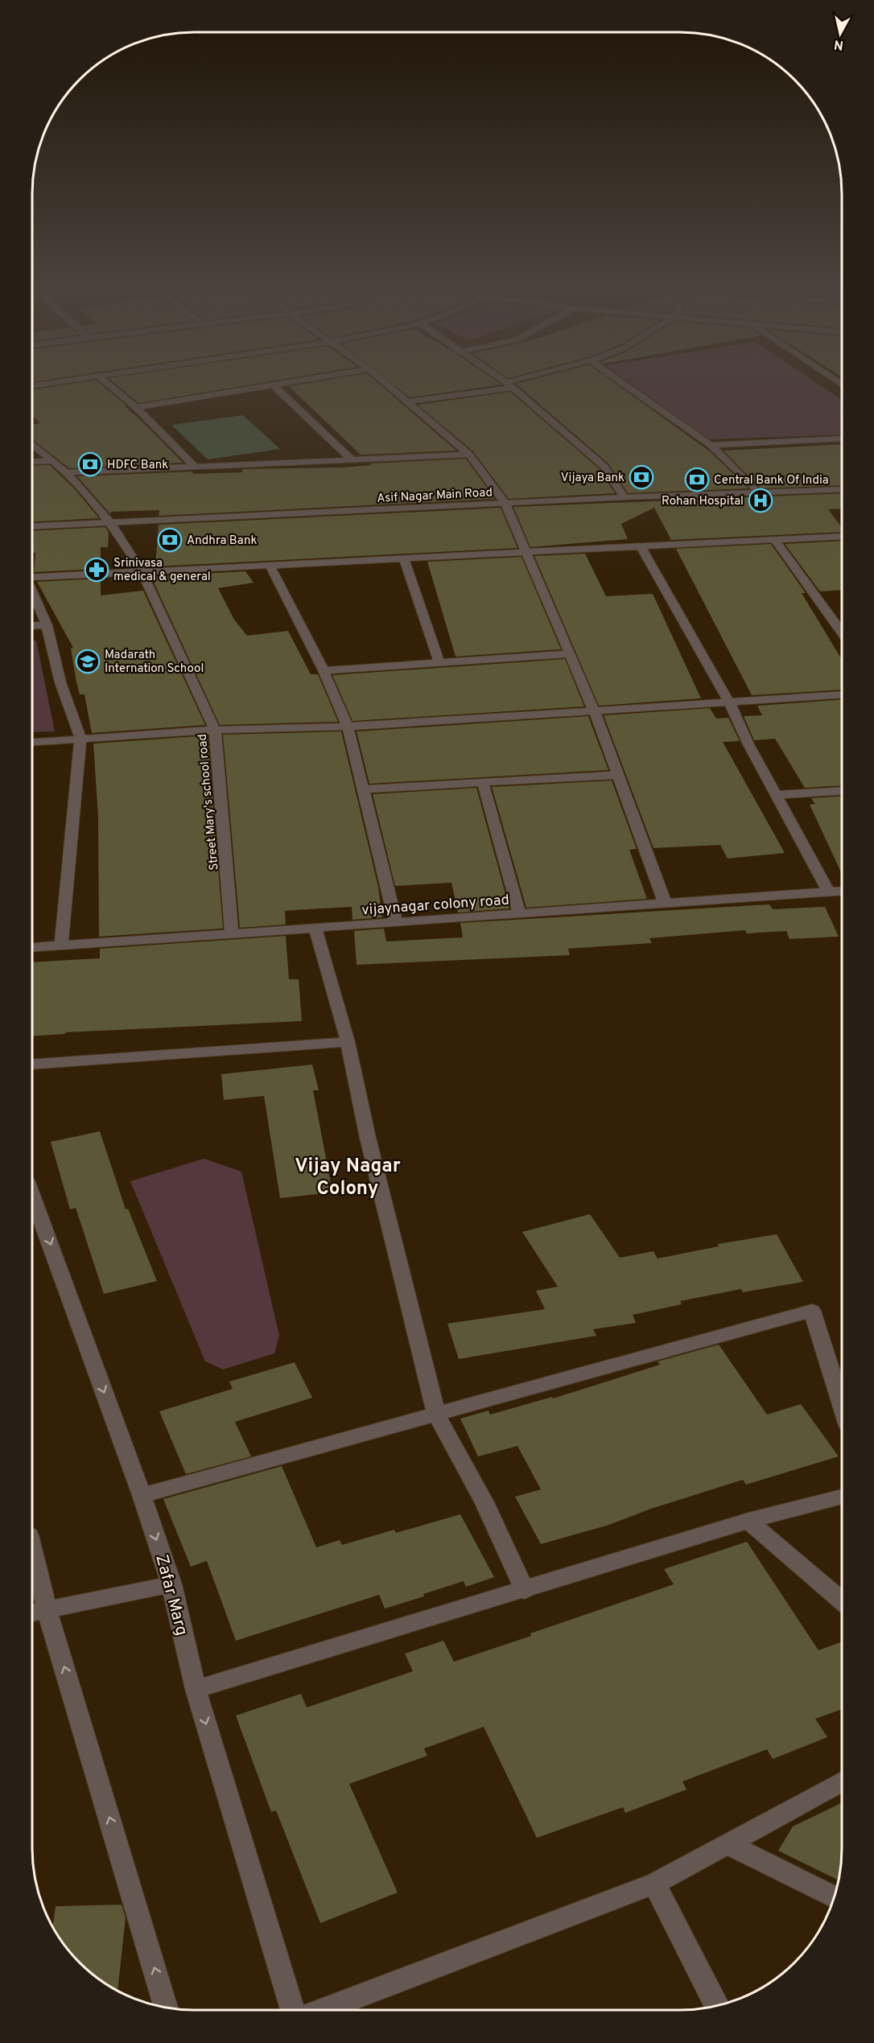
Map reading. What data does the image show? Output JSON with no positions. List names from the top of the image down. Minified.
{"streets":{"street":["Asif Nagar Main Road","Street Mary's school road","vijaynagar colony road","Zafar Marg"]},"crossings":[["Asif Nagar Main Road","Street Mary's school road"],["Street Mary's school road","vijaynagar colony road"]],"districts":["Vijay Nagar Colony"],"places":{"bank":["HDFC Bank","Vijaya Bank","Central Bank Of India","Andhra Bank"],"hospital":["Rohan Hospital"],"pharmacy":["Srinivasa medical & general"],"school or university":["Madarath Internation School"]},"north":"bottom"}
